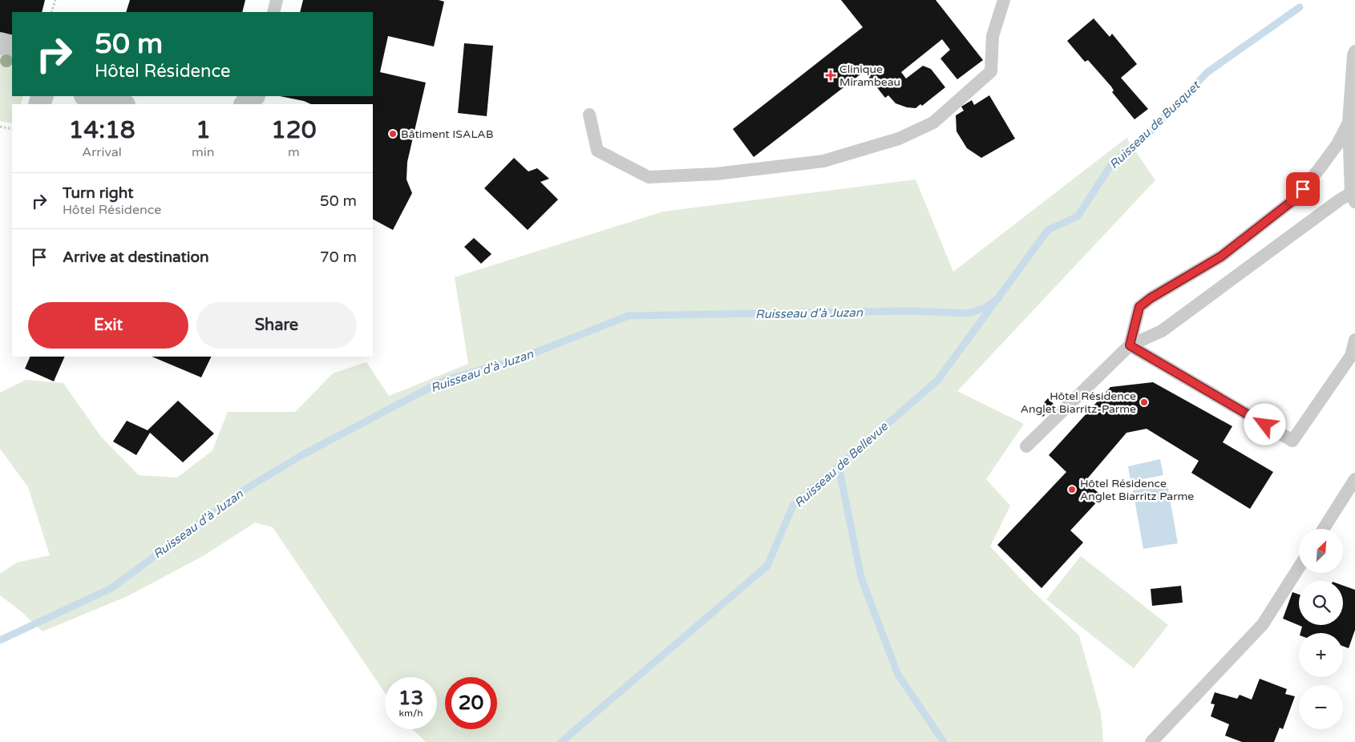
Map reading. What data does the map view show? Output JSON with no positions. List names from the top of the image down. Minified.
{"water":["Ruisseau de Busquet","Ruisseau d'à Juzan","Ruisseau de Bellevue"],"places":{"health":["Clinique Mirambeau"],"other":["Bâtiment ISALAB","Hôtel Résidence Anglet Biarritz-Parme","Hôtel Résidence Anglet Biarritz Parme"]},"north":"top right","page":{"turn":["50 m","Hôtel Résidence"],"eta":["14:18","Arrival","1","min","120","m"],"list":[{"name":"Turn right","note":"Hôtel Résidence","value":"50 m"},{"name":"Arrive at destination","value":"70 m"}],"buttons":["Exit","Share"],"map_buttons":["+","−"],"speed":"13 km/h","limit":"20"}}
